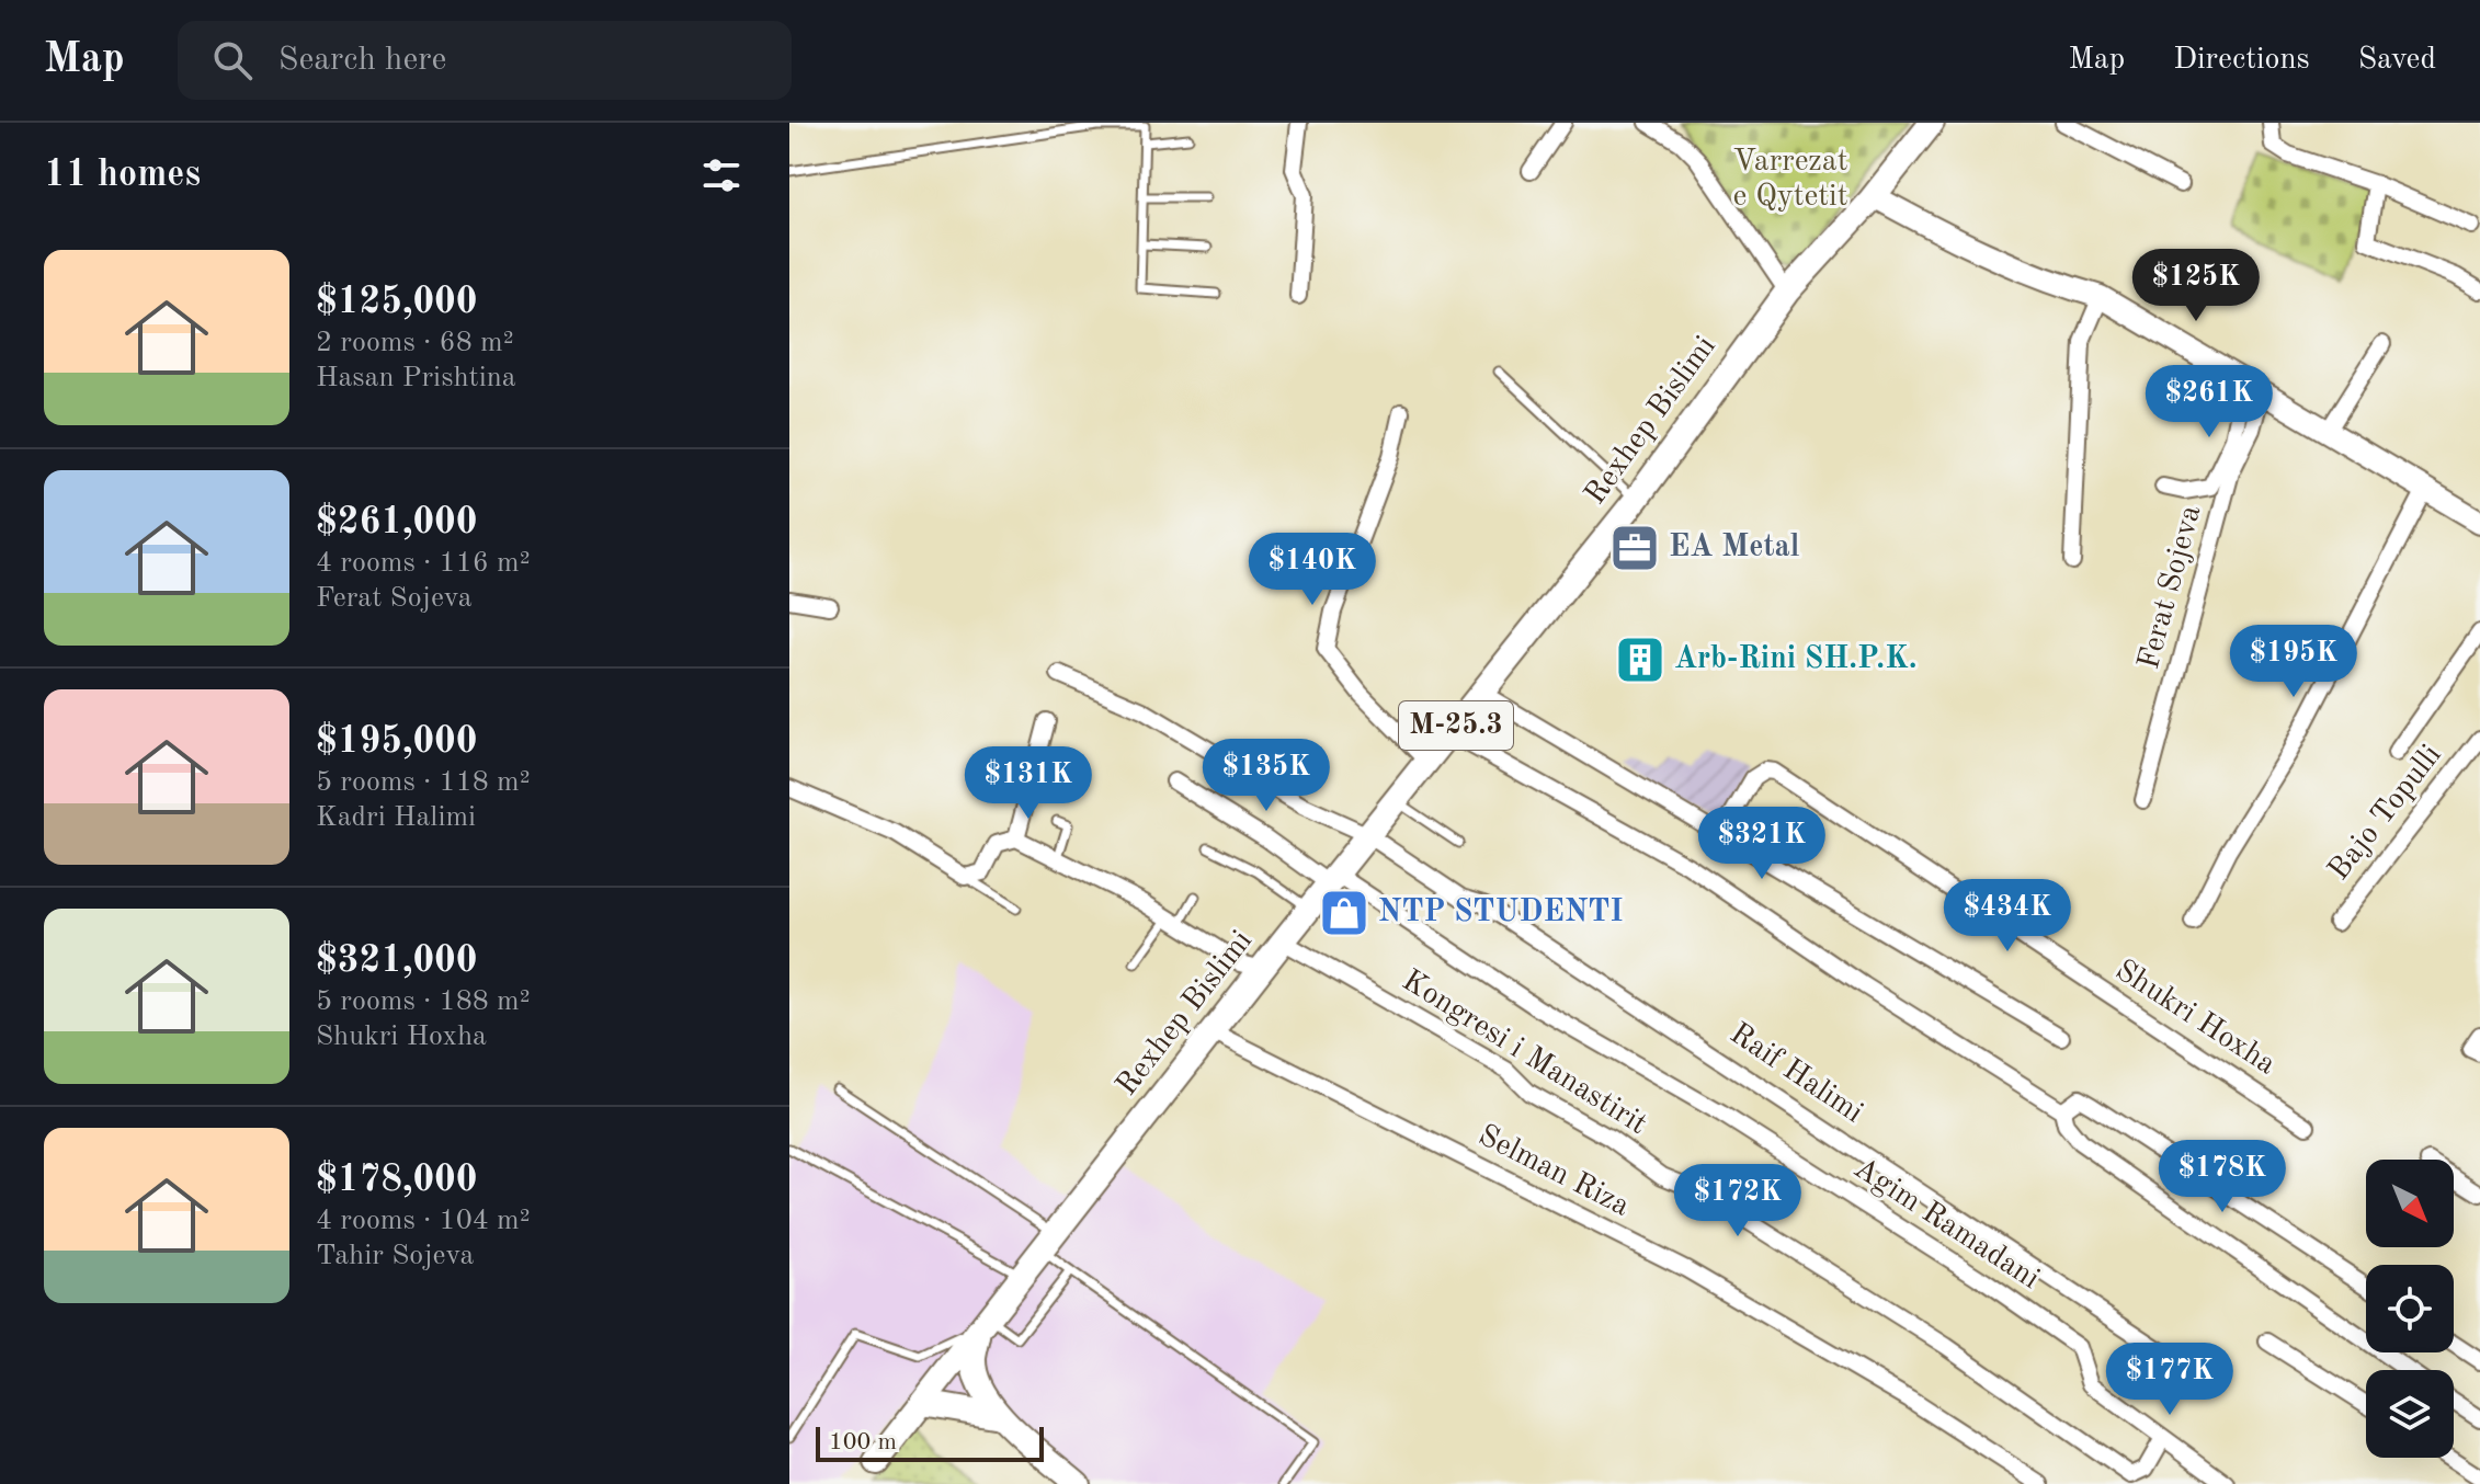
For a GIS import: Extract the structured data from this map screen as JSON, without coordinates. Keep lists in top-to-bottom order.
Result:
{
  "streets": {
    "main road": ["Rexhep Bislimi", "M-25.3"],
    "street": [
      "Ferat Sojeva",
      "Bajo Topulli",
      "Shukri Hoxha",
      "Kongresi i Manastirit",
      "Raif Halimi",
      "Selman Riza",
      "Agim Ramadani"
    ]
  },
  "crossings": [
    ["Rexhep Bislimi", "M-25.3"],
    ["Rexhep Bislimi", "Kongresi i Manastirit"],
    ["Rexhep Bislimi", "Raif Halimi"],
    ["Rexhep Bislimi", "Selman Riza"],
    ["Rexhep Bislimi", "Agim Ramadani"],
    ["Kongresi i Manastirit", "Agim Ramadani"]
  ],
  "parks": ["Varrezat e Qytetit"],
  "places": {
    "office": ["EA Metal"],
    "building": ["Arb-Rini SH.P.K."],
    "shop": ["NTP STUDENTI"]
  },
  "scale_bar": "100 m",
  "north": "bottom right",
  "page": {
    "header": "Map",
    "search": "Search here",
    "nav": ["Map", "Directions", "Saved"],
    "heading": "11 homes",
    "list": [
      {
        "name": "$125,000",
        "note": "2 rooms · 68 m² · Hasan Prishtina"
      },
      {
        "name": "$261,000",
        "note": "4 rooms · 116 m² · Ferat Sojeva"
      },
      {
        "name": "$195,000",
        "note": "5 rooms · 118 m² · Kadri Halimi"
      },
      {
        "name": "$321,000",
        "note": "5 rooms · 188 m² · Shukri Hoxha"
      },
      {
        "name": "$178,000",
        "note": "4 rooms · 104 m² · Tahir Sojeva"
      }
    ],
    "price": [
      "$125K",
      "$261K",
      "$140K",
      "$195K",
      "$135K",
      "$131K",
      "$321K",
      "$434K",
      "$178K",
      "$172K",
      "$177K"
    ],
    "scale": "100 m"
  }
}
